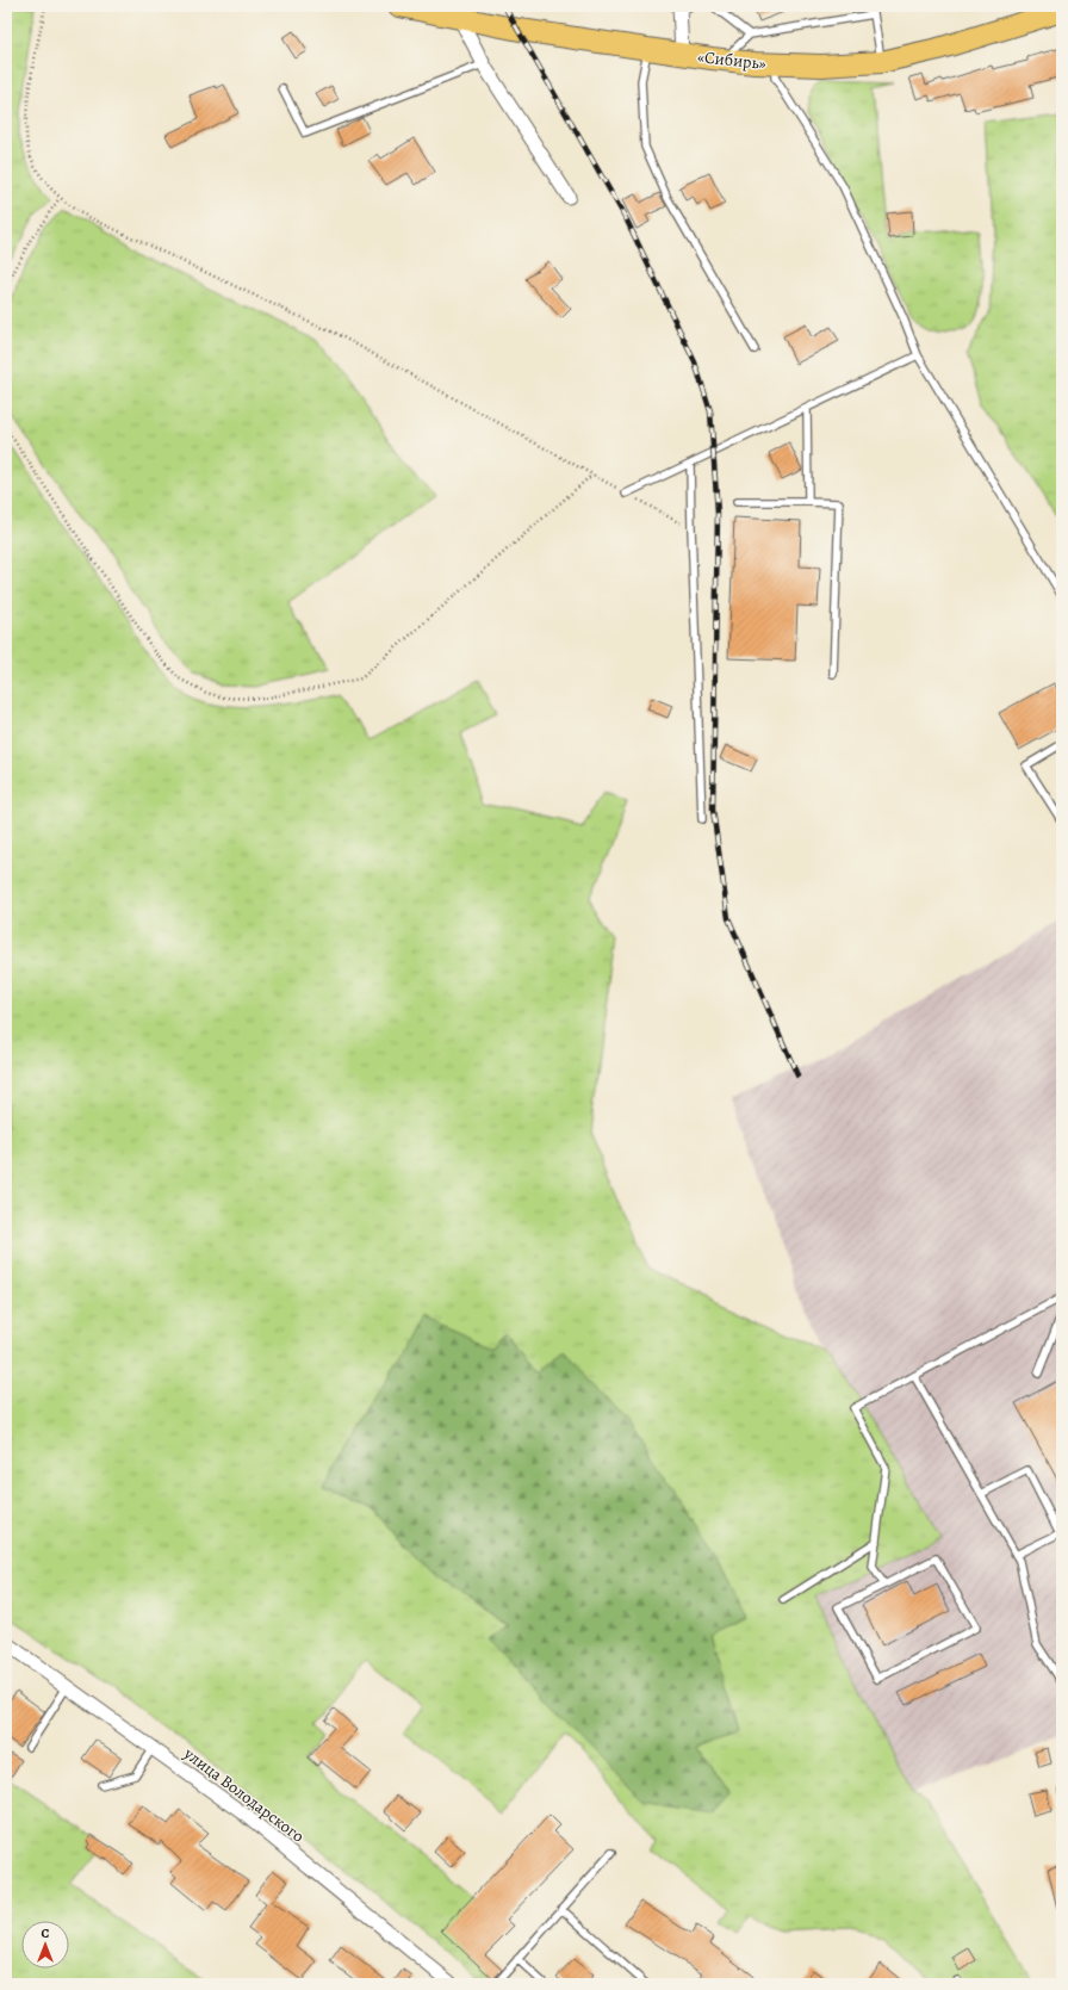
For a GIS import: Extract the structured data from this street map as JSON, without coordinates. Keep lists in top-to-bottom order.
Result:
{
  "streets": {
    "highway": ["«Сибирь»"],
    "street": ["улица Володарского"]
  },
  "north": "top"
}
